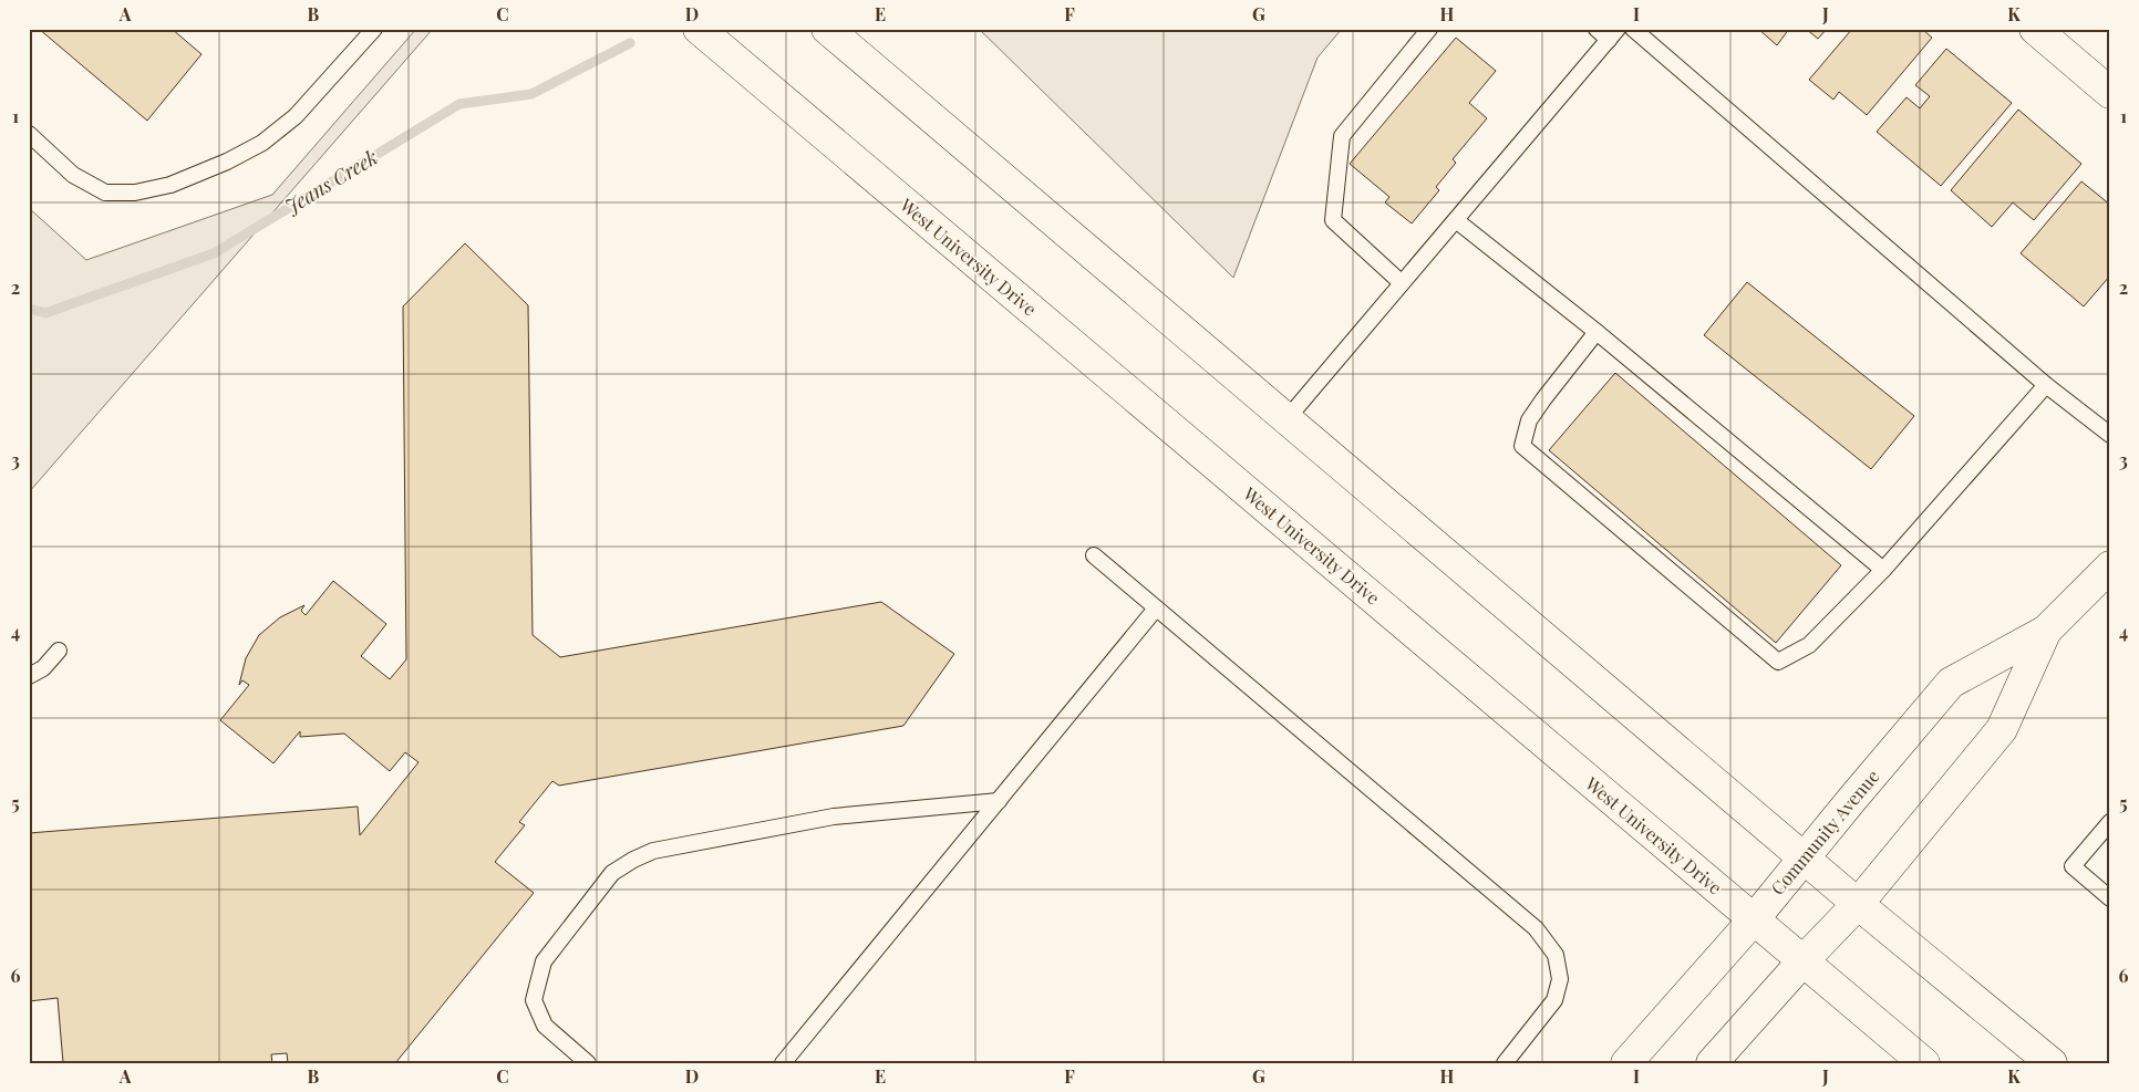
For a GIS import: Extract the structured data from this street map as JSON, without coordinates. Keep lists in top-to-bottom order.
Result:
{
  "streets": {
    "main road": ["West University Drive", "Community Avenue"]
  },
  "crossings": [
    ["West University Drive", "Community Avenue"]
  ],
  "water": ["Jeans Creek"],
  "grid": {
    "columns": [
      "A",
      "B",
      "C",
      "D",
      "E",
      "F",
      "G",
      "H",
      "I",
      "J",
      "K"
    ],
    "rows": [
      "1",
      "2",
      "3",
      "4",
      "5",
      "6"
    ]
  }
}
